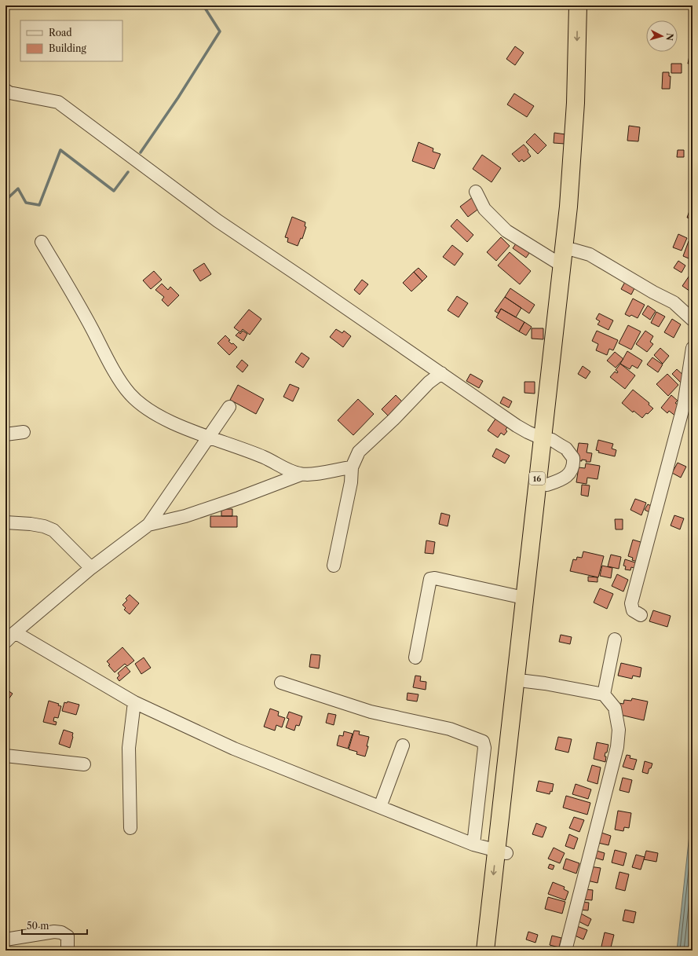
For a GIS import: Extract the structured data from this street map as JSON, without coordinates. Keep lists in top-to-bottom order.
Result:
{
  "streets": {
    "highway": ["16"]
  },
  "legend": ["Road", "Building"],
  "scale_bar": "50 m",
  "north": "right"
}
